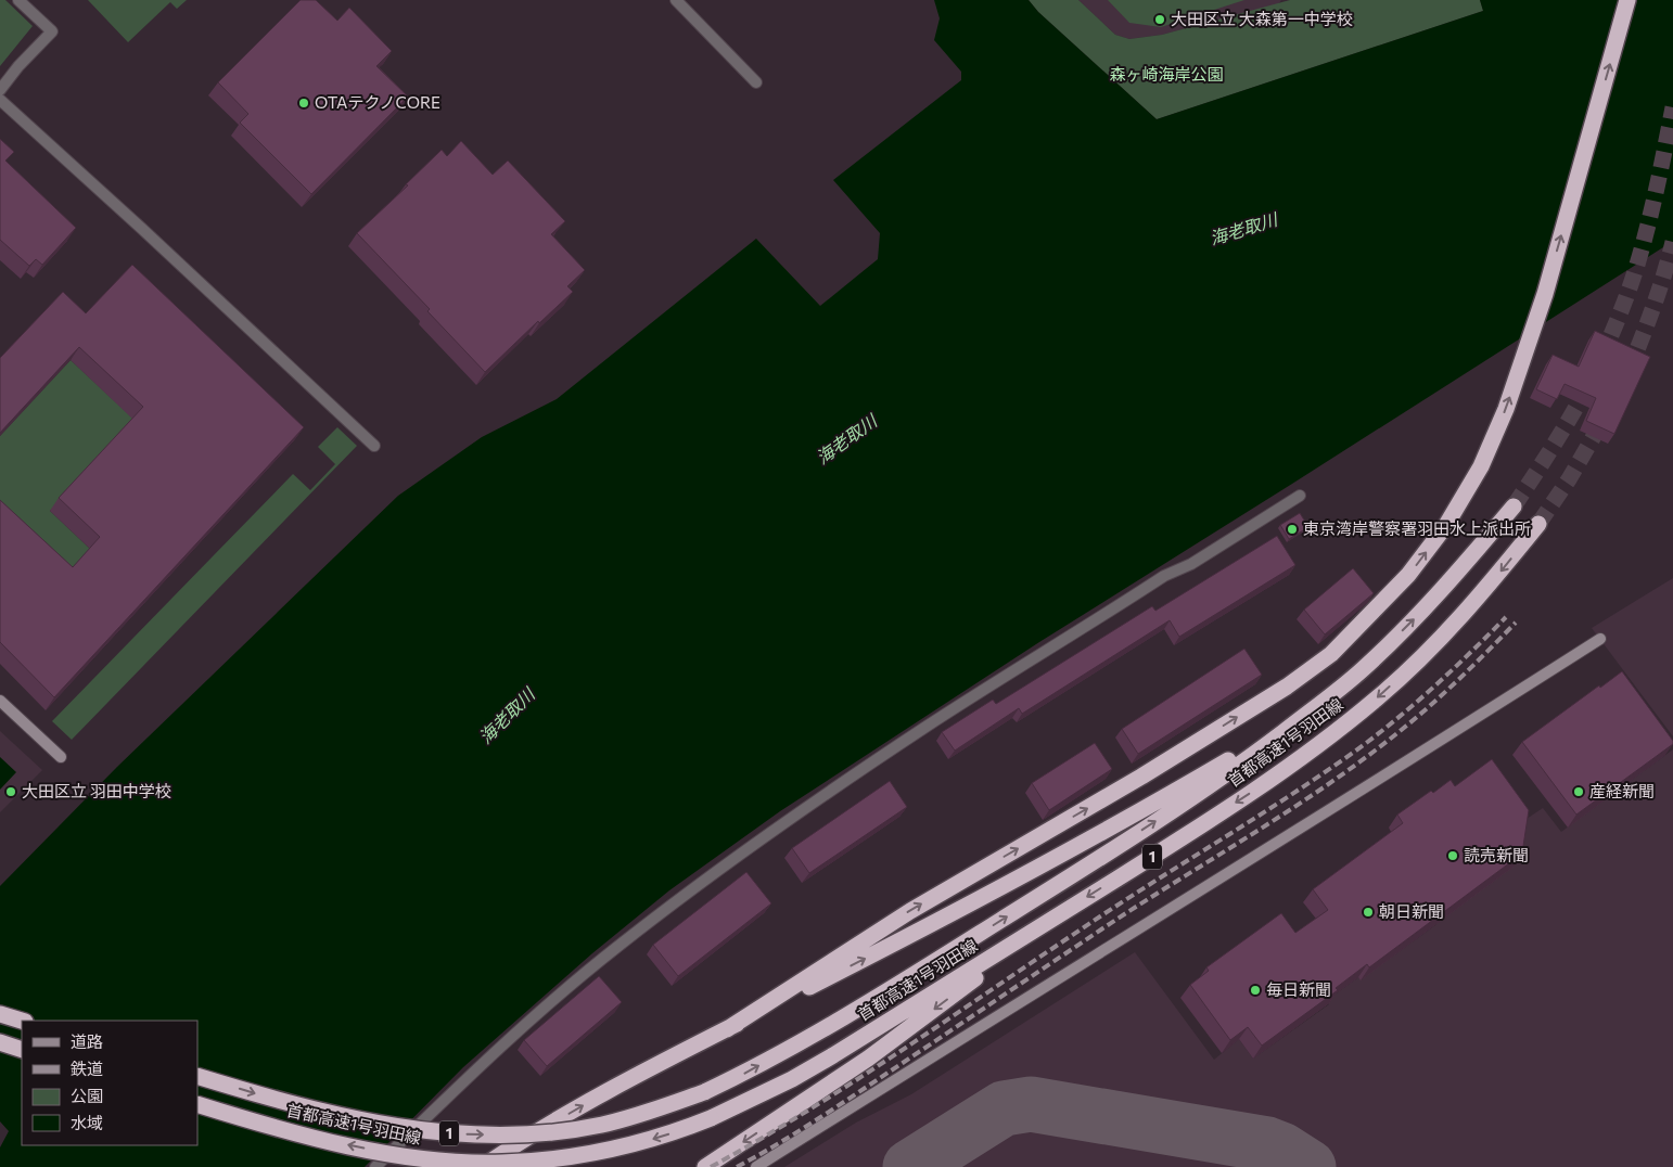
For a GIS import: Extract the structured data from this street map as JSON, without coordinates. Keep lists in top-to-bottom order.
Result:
{
  "streets": {
    "highway": ["首都高速1号羽田線", "1"]
  },
  "water": ["海老取川"],
  "parks": ["森ヶ崎海岸公園"],
  "places": [
    "大田区立 大森第一中学校",
    "OTAテクノCORE",
    "東京湾岸警察署羽田水上派出所",
    "大田区立 羽田中学校",
    "産経新聞",
    "読売新聞",
    "朝日新聞",
    "毎日新聞"
  ],
  "legend": [
    "道路",
    "鉄道",
    "公園",
    "水域"
  ]
}
